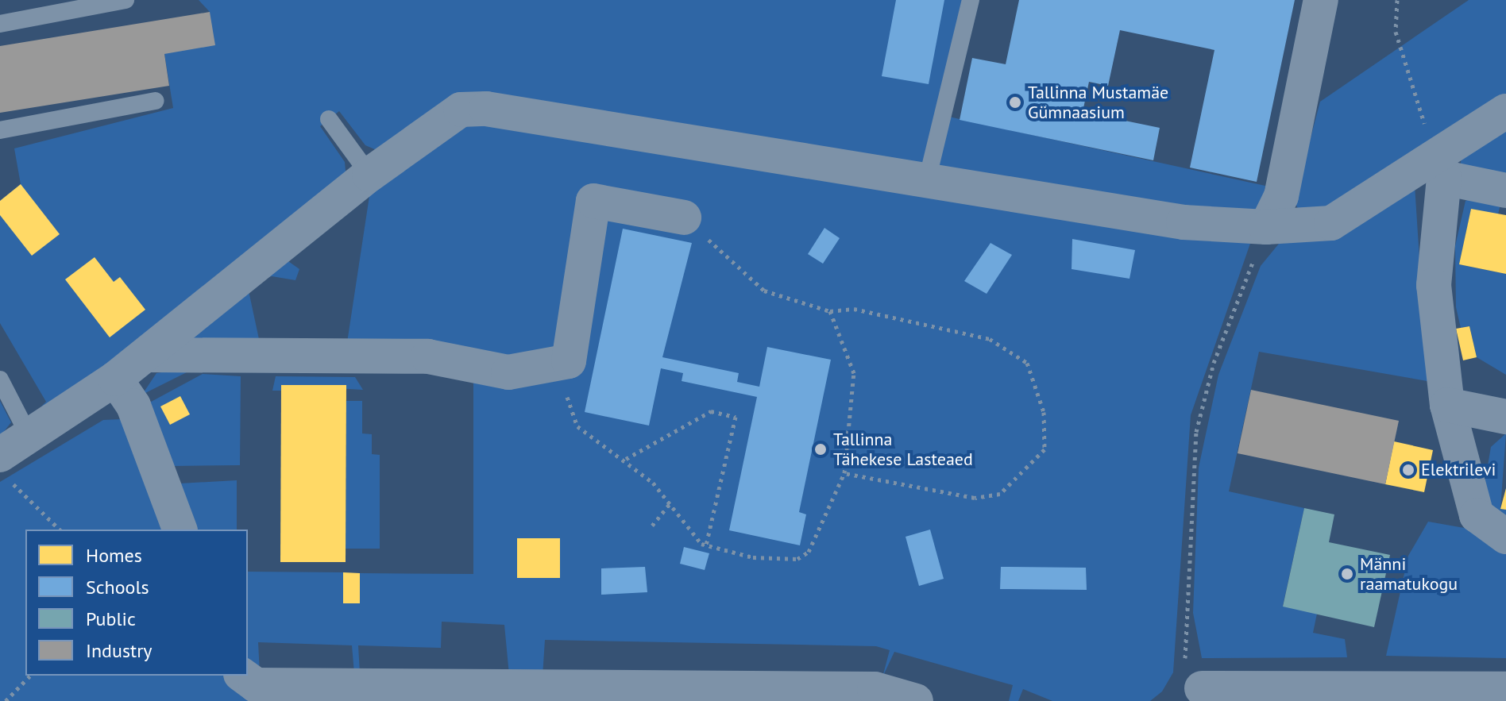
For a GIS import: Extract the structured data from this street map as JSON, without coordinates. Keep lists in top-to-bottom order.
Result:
{
  "places": [
    "Tallinna Mustamäe Gümnaasium",
    "Tallinna Tähekese Lasteaed",
    "Elektrilevi",
    "Männi raamatukogu"
  ],
  "legend": [
    "Homes",
    "Schools",
    "Public",
    "Industry"
  ]
}
